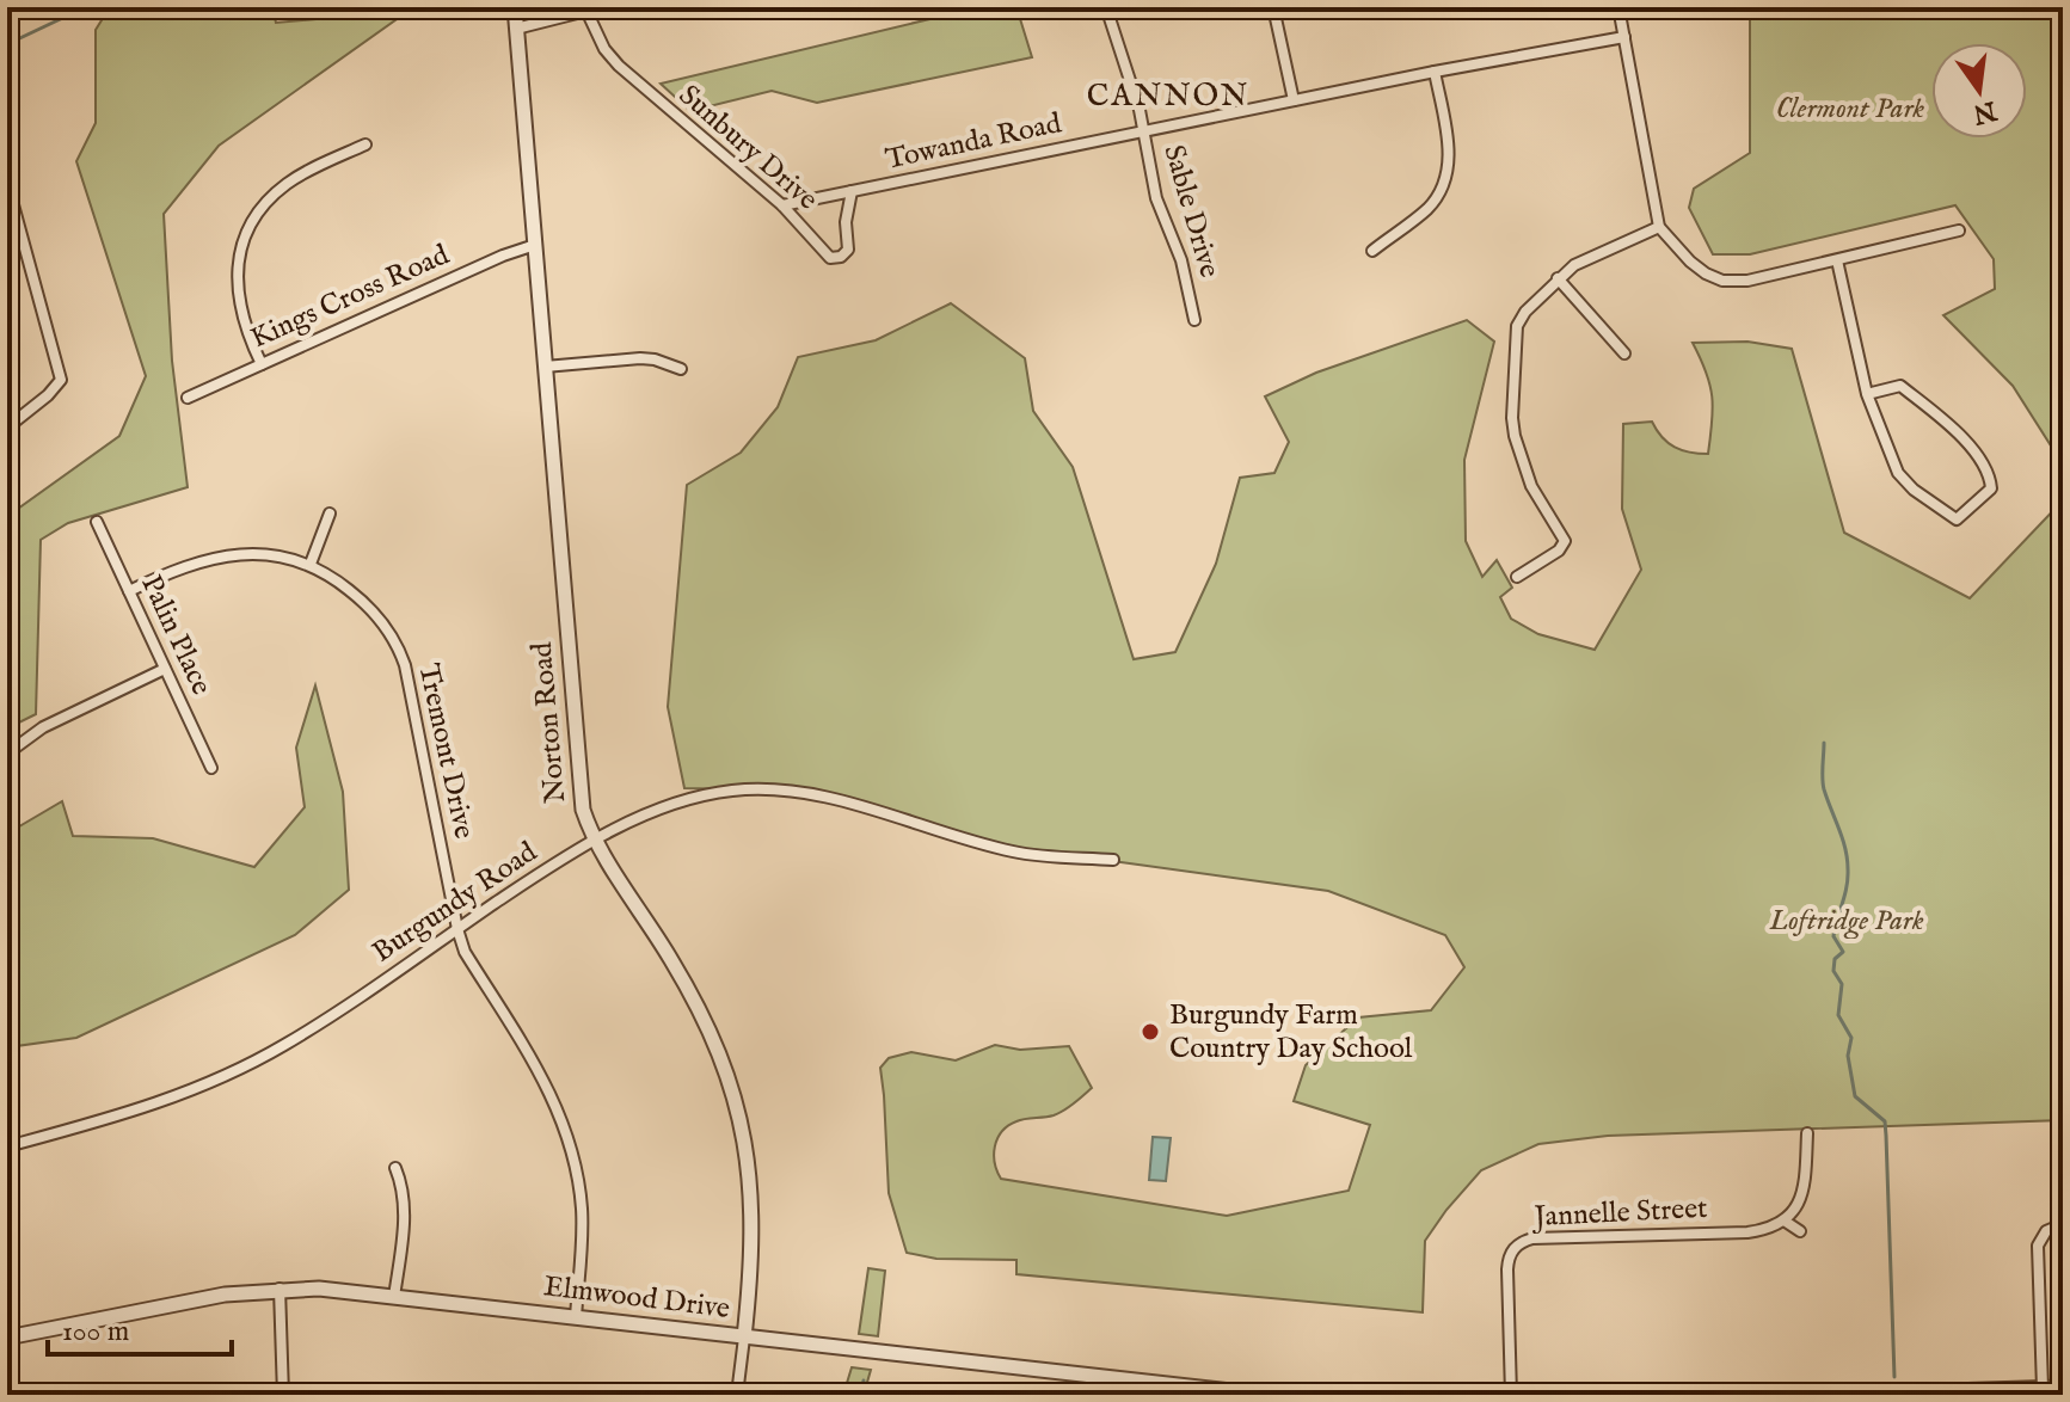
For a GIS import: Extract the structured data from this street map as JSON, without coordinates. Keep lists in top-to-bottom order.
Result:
{
  "streets": {
    "street": [
      "Towanda Road",
      "Sunbury Drive",
      "Sable Drive",
      "Kings Cross Road",
      "Palin Place",
      "Norton Road",
      "Tremont Drive",
      "Burgundy Road",
      "Jannelle Street",
      "Elmwood Drive"
    ]
  },
  "crossings": [
    ["Towanda Road", "Sunbury Drive"],
    ["Towanda Road", "Sable Drive"],
    ["Kings Cross Road", "Norton Road"],
    ["Palin Place", "Tremont Drive"],
    ["Norton Road", "Burgundy Road"],
    ["Norton Road", "Elmwood Drive"],
    ["Tremont Drive", "Burgundy Road"],
    ["Tremont Drive", "Elmwood Drive"]
  ],
  "districts": ["CANNON"],
  "parks": ["Clermont Park", "Loftridge Park"],
  "places": ["Burgundy Farm Country Day School"],
  "scale_bar": "100 m",
  "north": "bottom"
}
